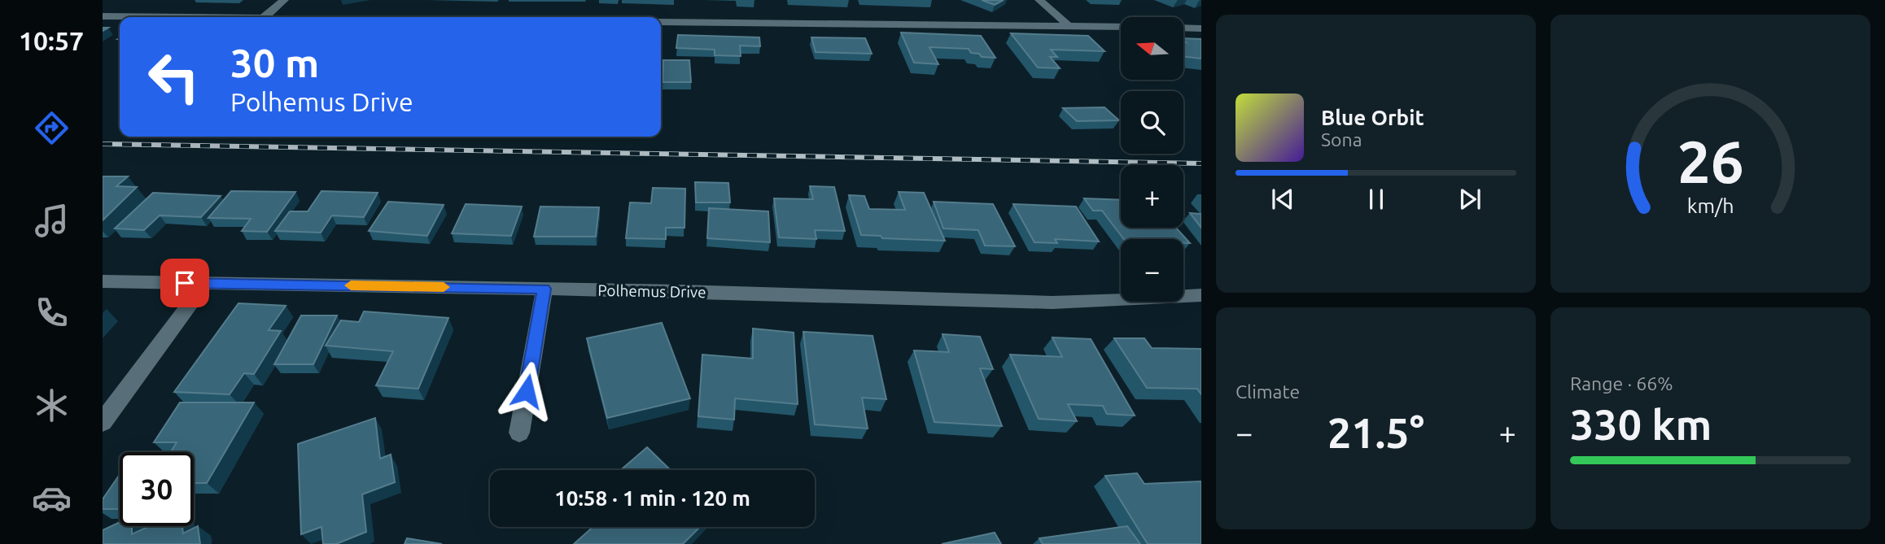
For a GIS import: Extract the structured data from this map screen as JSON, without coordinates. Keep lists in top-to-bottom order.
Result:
{
  "streets": {
    "street": ["Polhemus Drive"]
  },
  "north": "left",
  "page": {
    "tabs": "10:57",
    "map_buttons": ["+", "−"],
    "turn": ["30 m", "Polhemus Drive"],
    "song": ["Blue Orbit", "Sona"],
    "tile": [
      "Climate",
      ["Range · 66%", "330 km"]
    ],
    "heat": ["−", "21.5°", "+"],
    "limit": "30",
    "trip": "10:58 · 1 min · 120 m",
    "gauge": ["26", "km/h"]
  }
}
